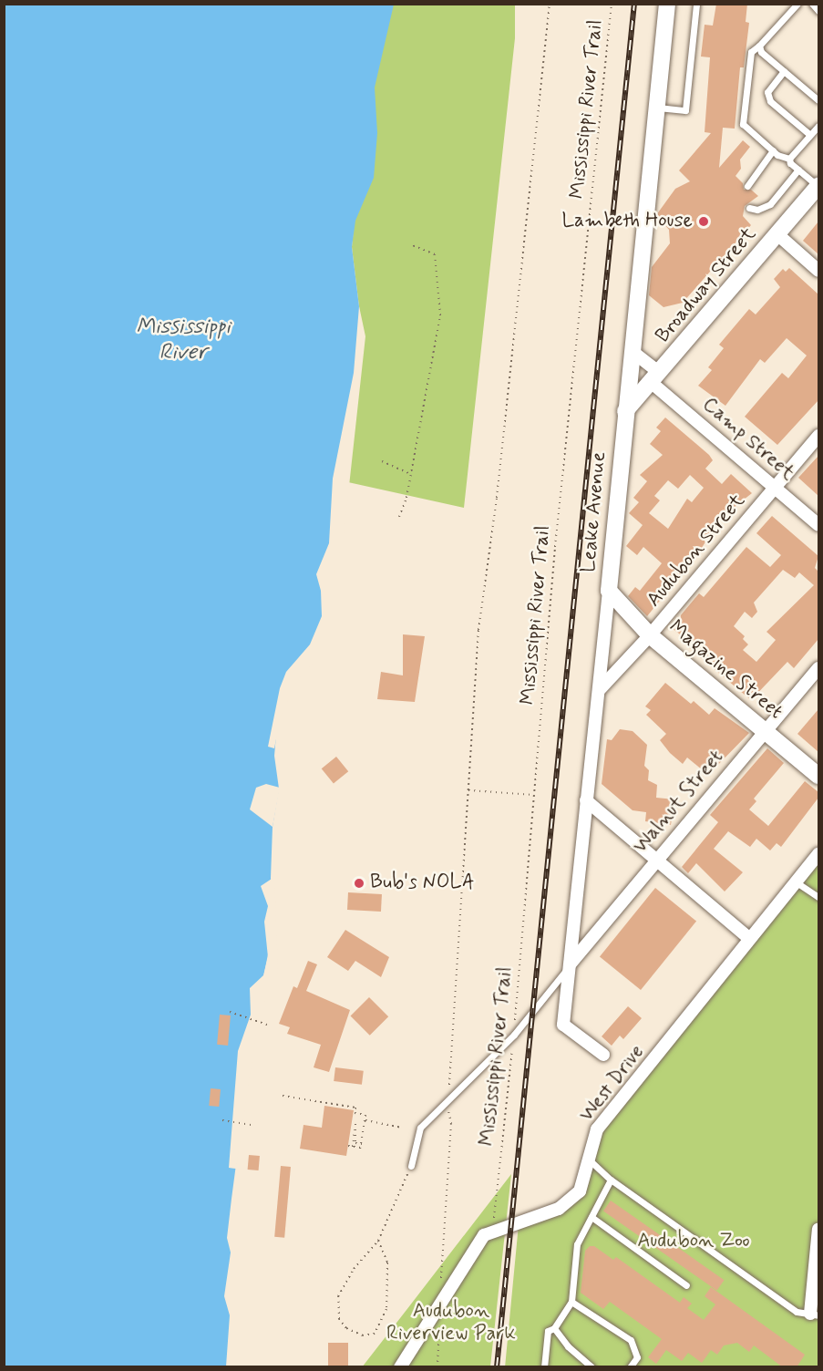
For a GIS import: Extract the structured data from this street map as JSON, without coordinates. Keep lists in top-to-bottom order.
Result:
{
  "streets": {
    "street": [
      "Broadway Street",
      "Camp Street",
      "Leake Avenue",
      "Audubon Street",
      "Magazine Street",
      "Walnut Street",
      "West Drive"
    ],
    "path": ["Mississippi River Trail"]
  },
  "crossings": [
    ["Mississippi River Trail", "West Drive"],
    ["Broadway Street", "Camp Street"],
    ["Broadway Street", "Leake Avenue"],
    ["Camp Street", "Leake Avenue"],
    ["Camp Street", "Audubon Street"],
    ["Leake Avenue", "Audubon Street"],
    ["Leake Avenue", "Magazine Street"],
    ["Leake Avenue", "Walnut Street"],
    ["Audubon Street", "Magazine Street"],
    ["Magazine Street", "Walnut Street"]
  ],
  "water": ["Mississippi River"],
  "parks": ["Audubon Zoo", "Audubon Riverview Park"],
  "places": ["Lambeth House", "Bub's NOLA"]
}
